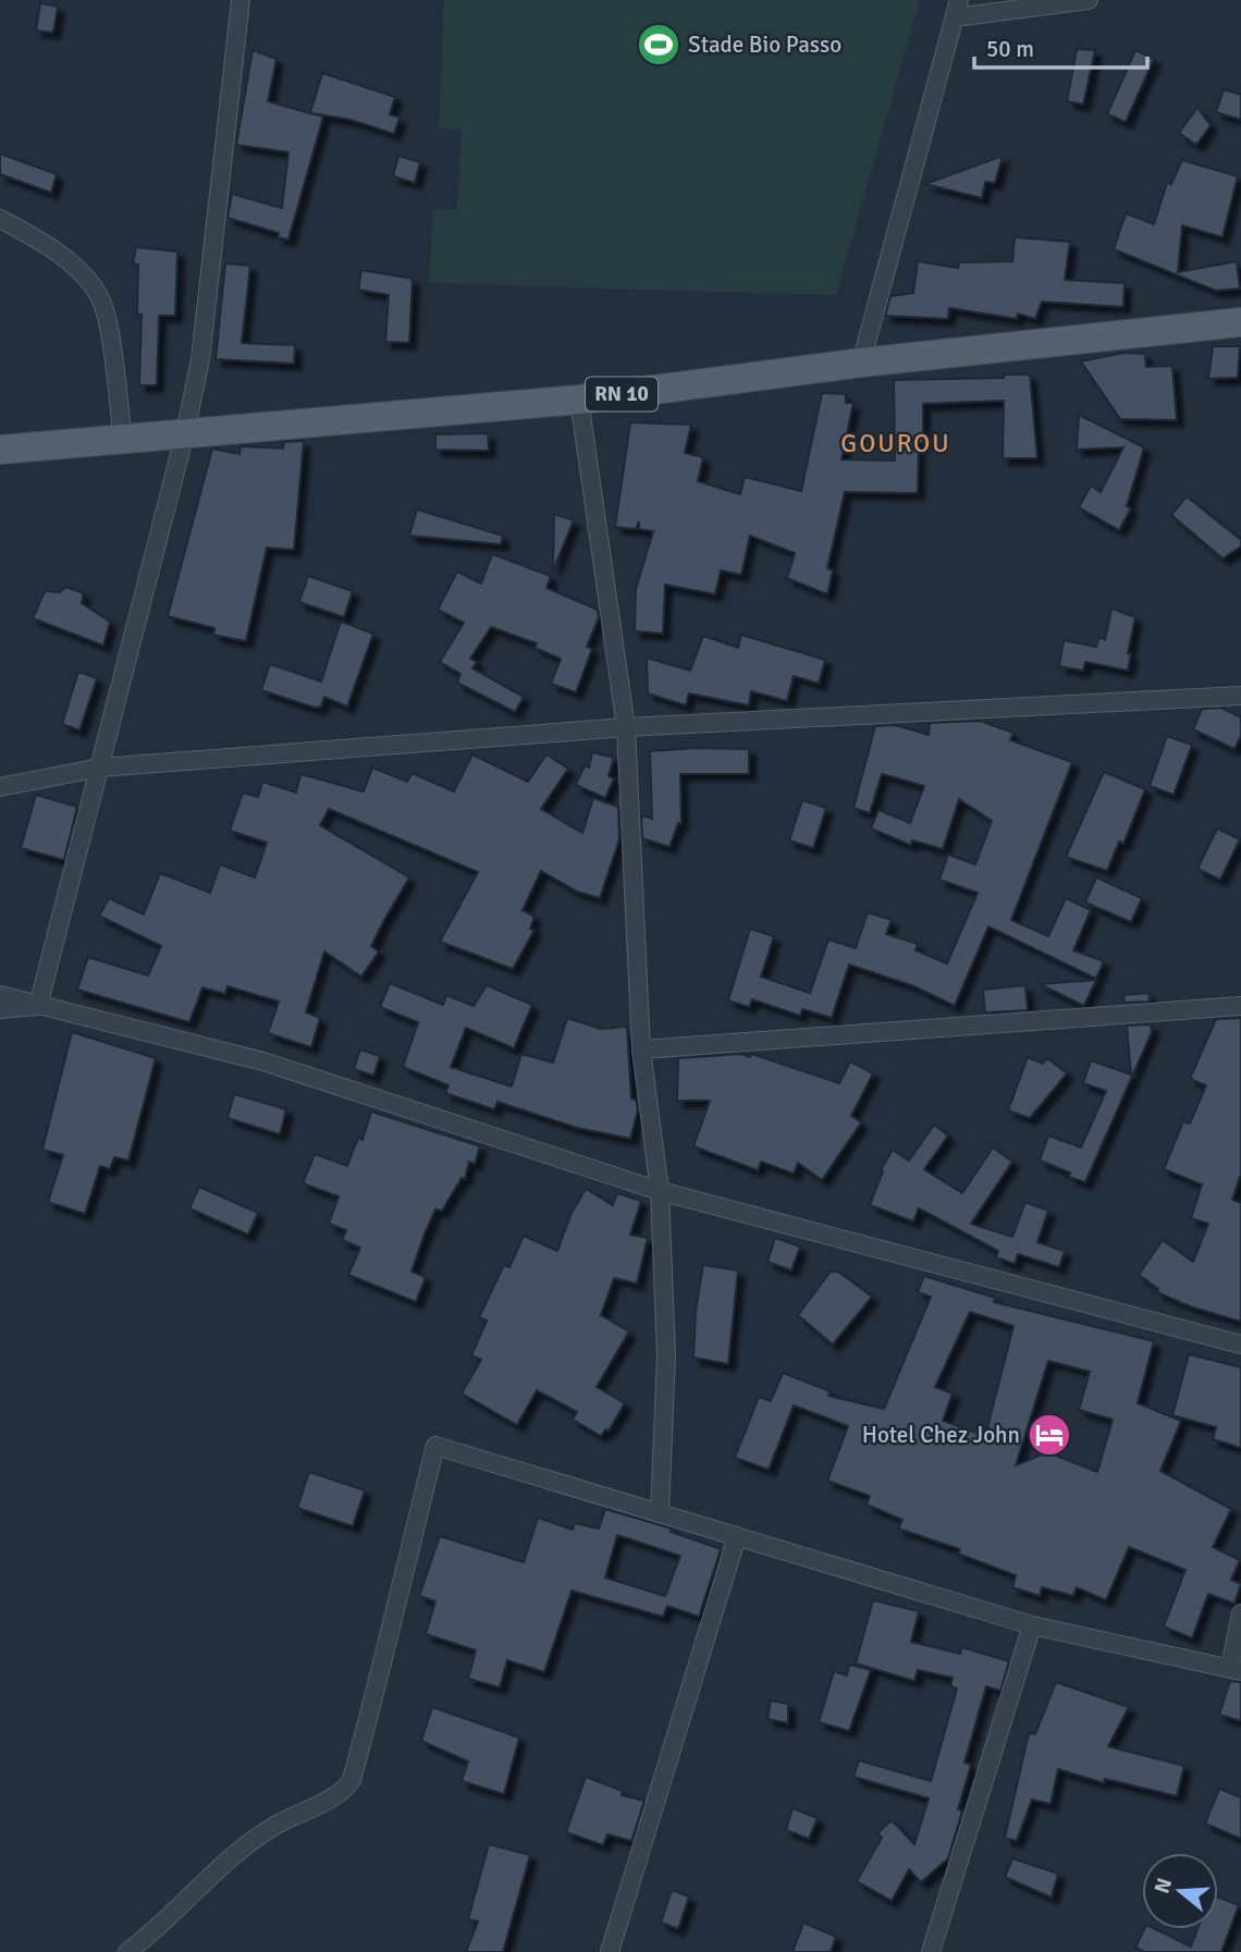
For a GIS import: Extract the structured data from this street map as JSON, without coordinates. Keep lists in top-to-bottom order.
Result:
{
  "streets": {
    "main road": ["RN 10"]
  },
  "districts": ["GOUROU"],
  "places": {
    "sports": ["Stade Bio Passo"],
    "hotel": ["Hotel Chez John"]
  },
  "scale_bar": "50 m",
  "north": "left"
}
